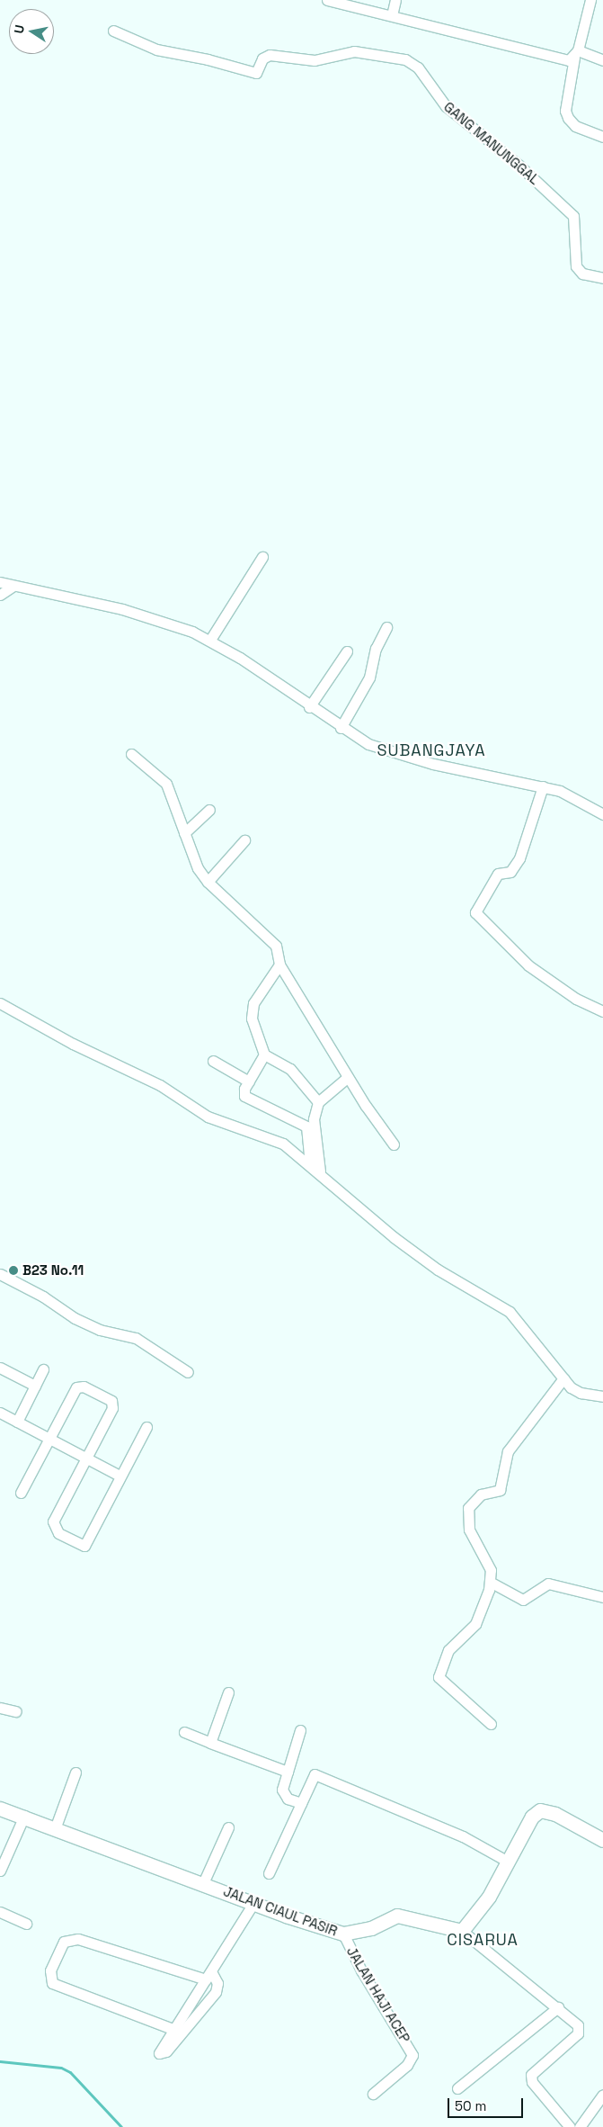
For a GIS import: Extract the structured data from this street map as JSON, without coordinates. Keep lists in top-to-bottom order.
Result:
{
  "streets": {
    "street": ["GANG MANUNGGAL", "JALAN CIAUL PASIR", "JALAN HAJI ACEP"]
  },
  "crossings": [
    ["JALAN CIAUL PASIR", "JALAN HAJI ACEP"]
  ],
  "districts": ["SUBANGJAYA", "CISARUA"],
  "places": ["B23 No.11"],
  "scale_bar": "50 m",
  "north": "left"
}
